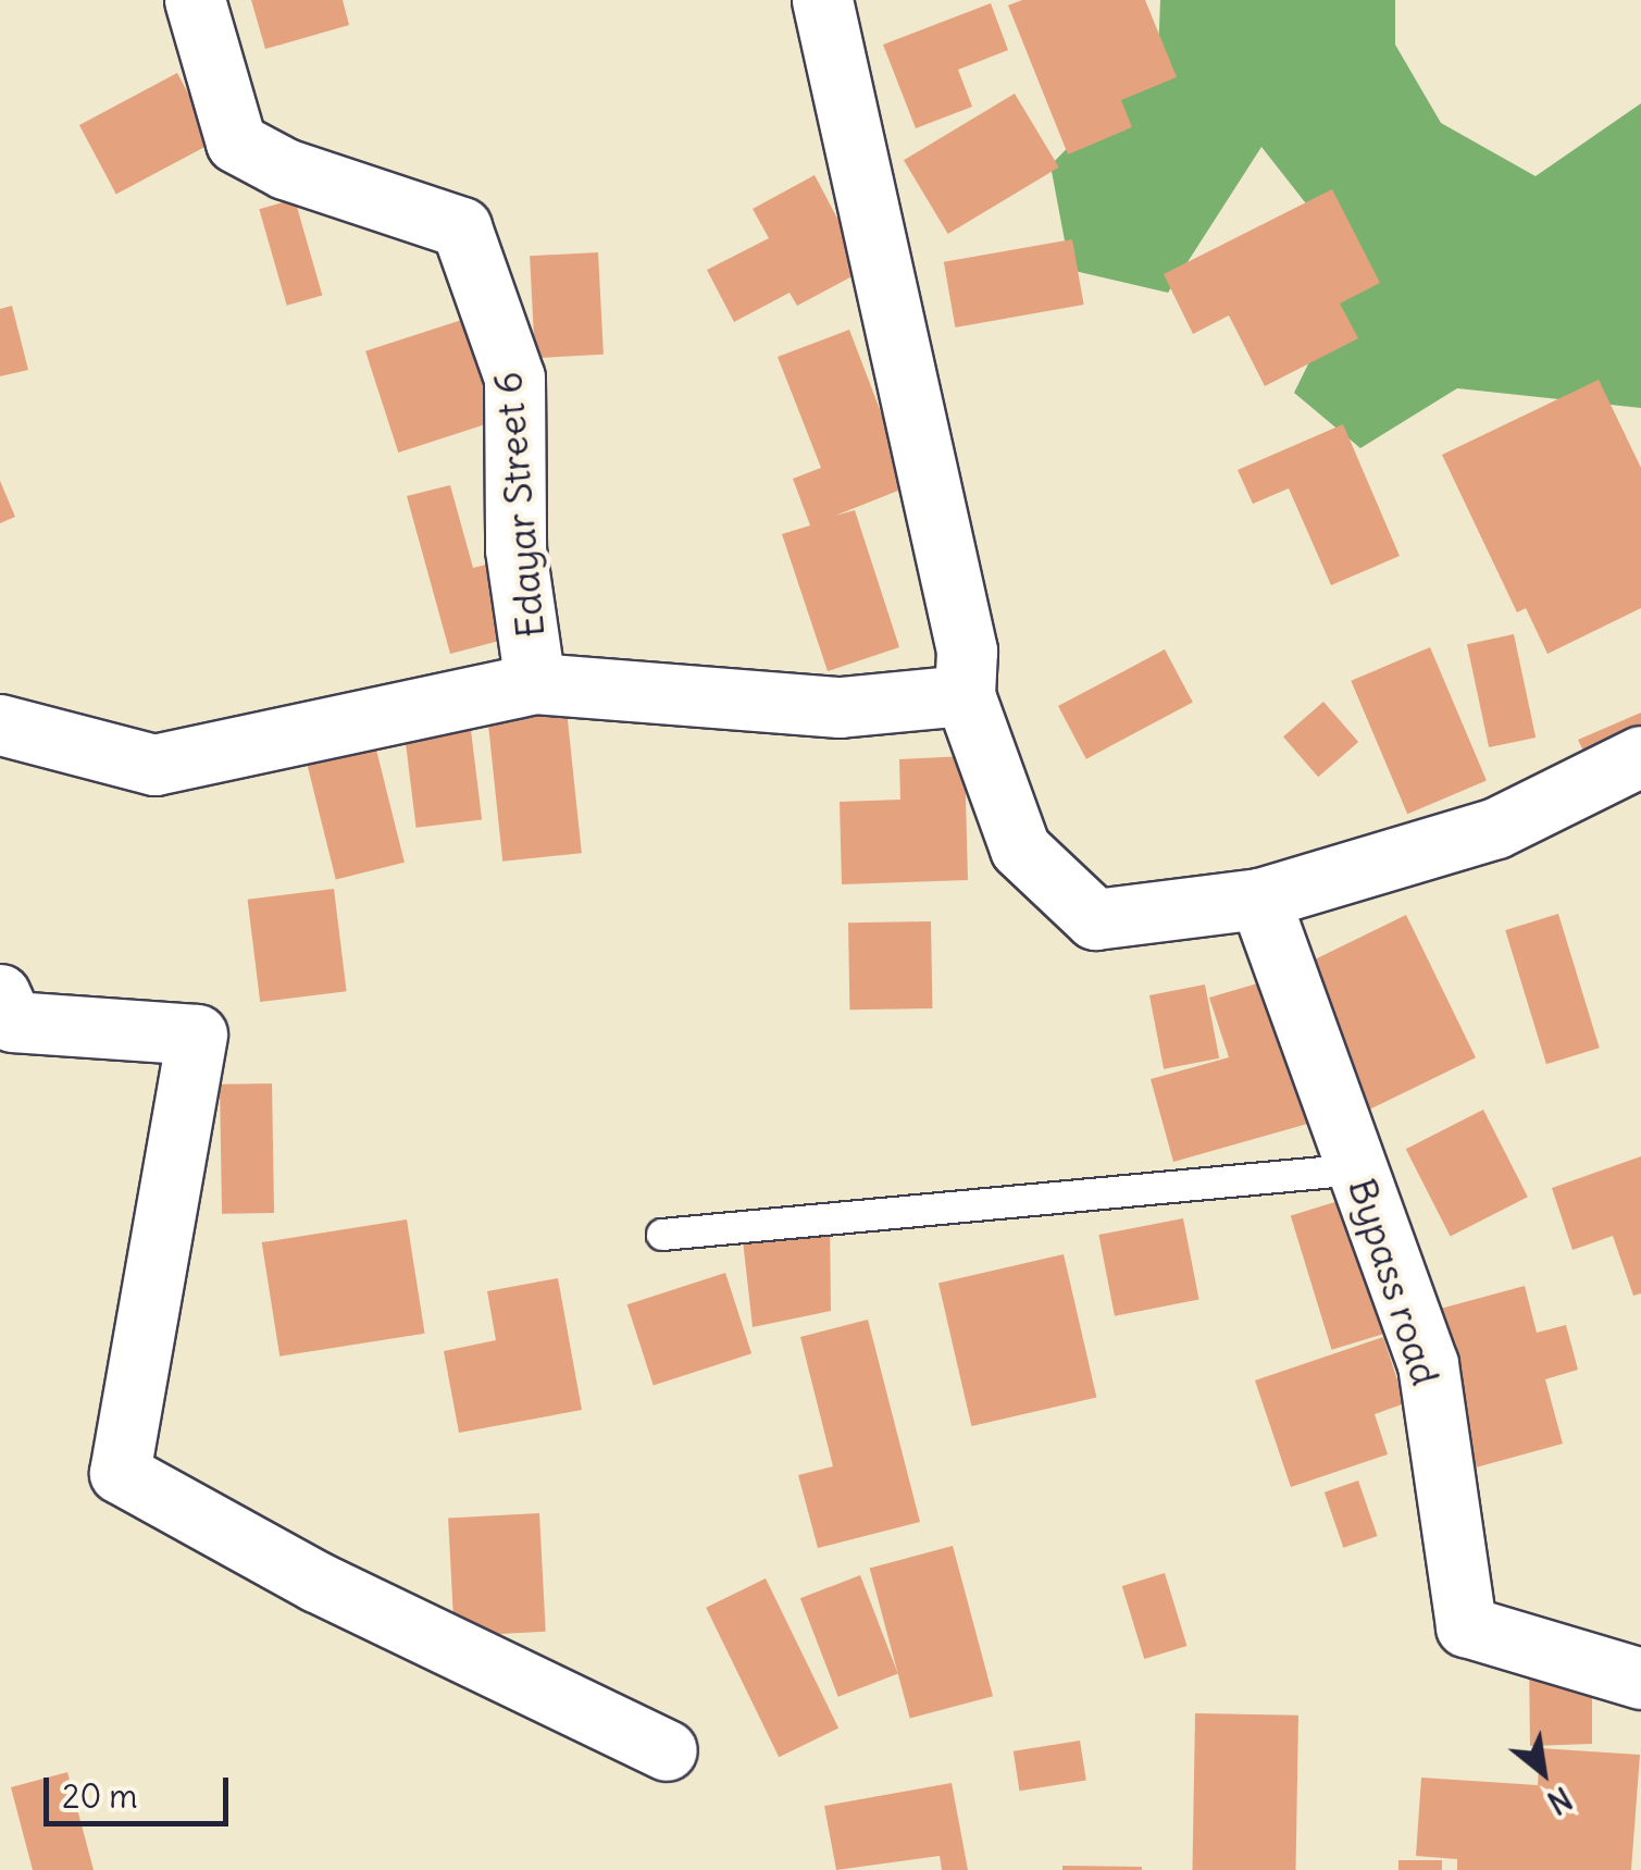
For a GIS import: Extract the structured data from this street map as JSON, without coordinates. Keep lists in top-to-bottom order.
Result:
{
  "streets": {
    "street": ["Edayar Street 6", "Bypass road"]
  },
  "scale_bar": "20 m",
  "north": "bottom right"
}
